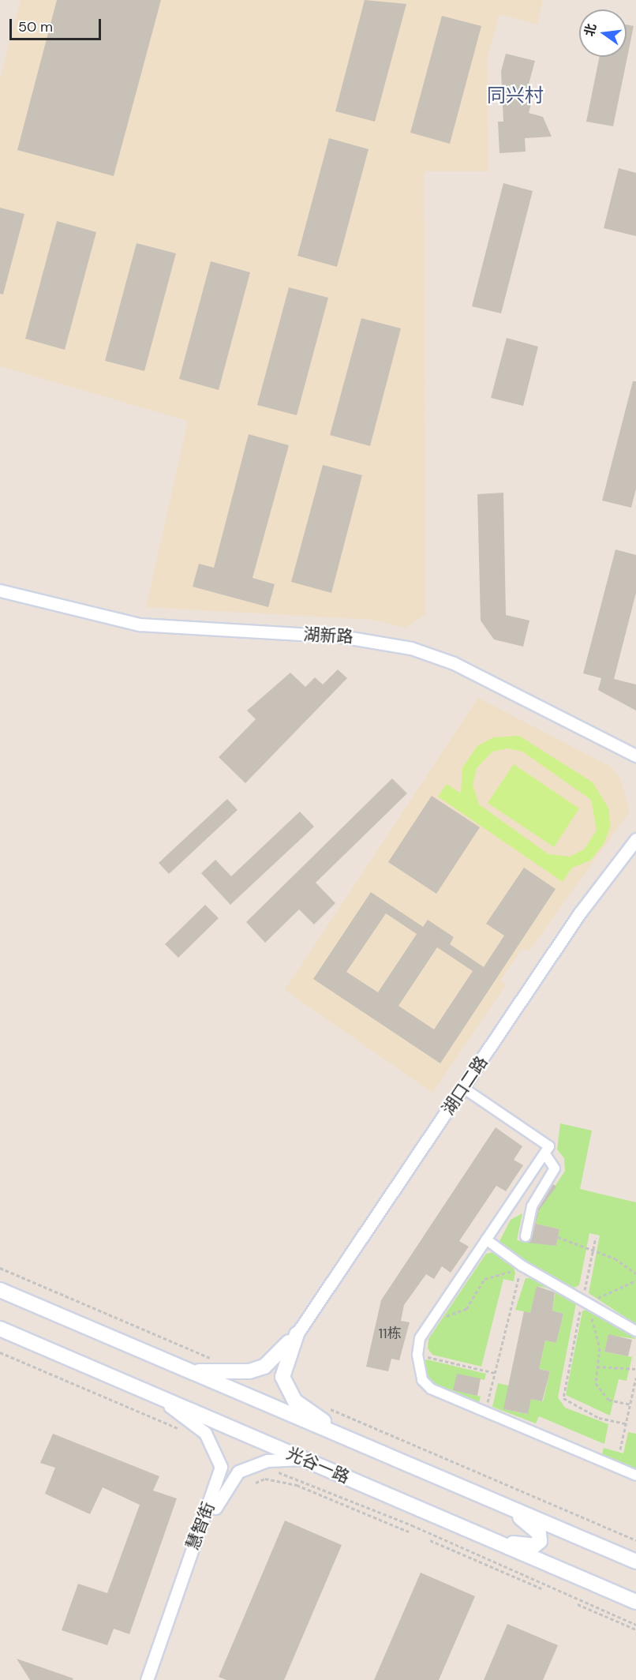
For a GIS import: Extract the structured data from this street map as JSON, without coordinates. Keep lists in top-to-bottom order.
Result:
{
  "streets": {
    "main road": ["光谷一路"],
    "street": ["湖新路", "湖口二路", "慧智街"]
  },
  "crossings": [
    ["光谷一路", "慧智街"]
  ],
  "districts": ["同兴村"],
  "house_numbers": ["11栋"],
  "scale_bar": "50 m",
  "north": "left"
}
